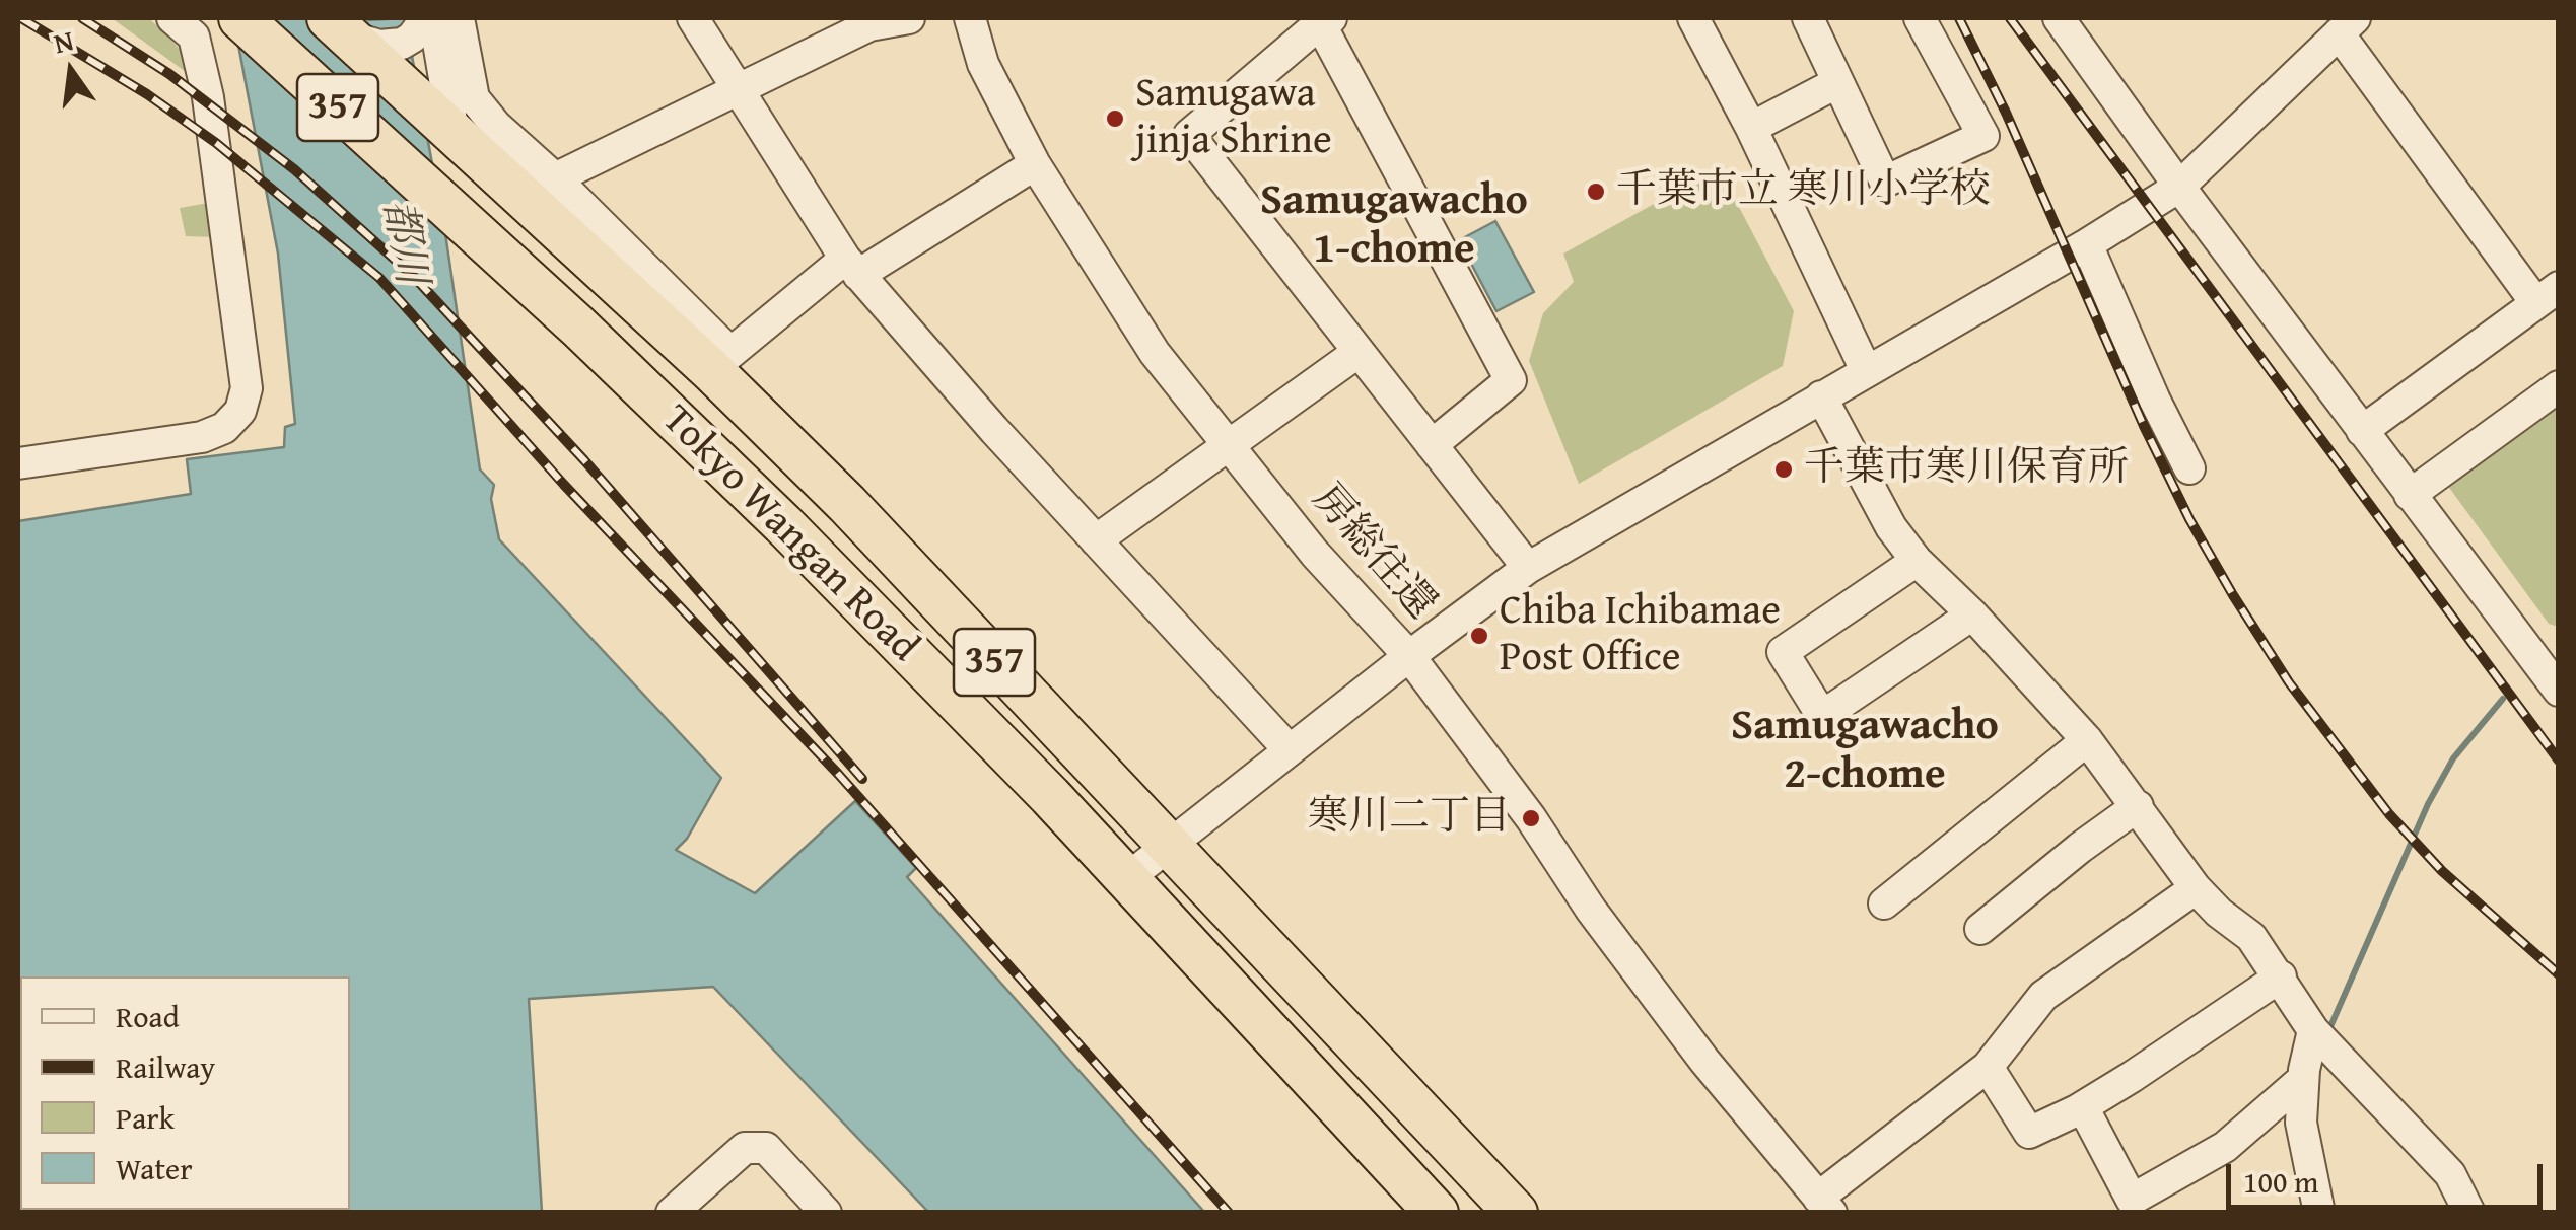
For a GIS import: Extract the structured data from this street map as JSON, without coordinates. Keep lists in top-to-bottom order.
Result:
{
  "streets": {
    "highway": ["357", "Tokyo Wangan Road"],
    "street": ["房総往還"]
  },
  "districts": ["Samugawacho 1-chome", "Samugawacho 2-chome"],
  "water": ["都川"],
  "places": [
    "Samugawa jinja Shrine",
    "千葉市立 寒川小学校",
    "千葉市寒川保育所",
    "Chiba Ichibamae Post Office",
    "寒川二丁目"
  ],
  "legend": [
    "Road",
    "Railway",
    "Park",
    "Water"
  ],
  "scale_bar": "100 m",
  "north": "top"
}
